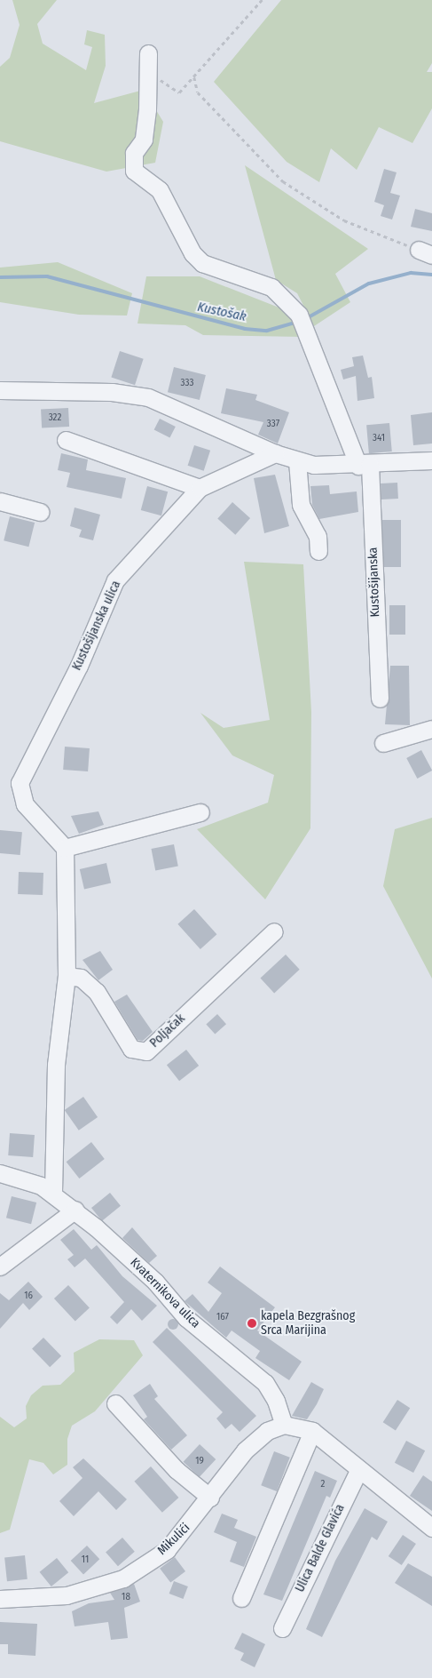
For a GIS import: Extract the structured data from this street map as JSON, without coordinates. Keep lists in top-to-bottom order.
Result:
{
  "streets": {
    "street": [
      "Kustošijanska",
      "Kustošijanska ulica",
      "Poljačak",
      "Kvaternikova ulica",
      "Mikulići",
      "Ulica Balde Glavića"
    ]
  },
  "crossings": [
    ["Kvaternikova ulica", "Mikulići"]
  ],
  "water": ["Kustošak"],
  "places": ["kapela Bezgrašnog Srca Marijina"],
  "house_numbers": [
    "333",
    "322",
    "337",
    "341",
    "16",
    "167",
    "19",
    "2",
    "11",
    "18"
  ]
}
